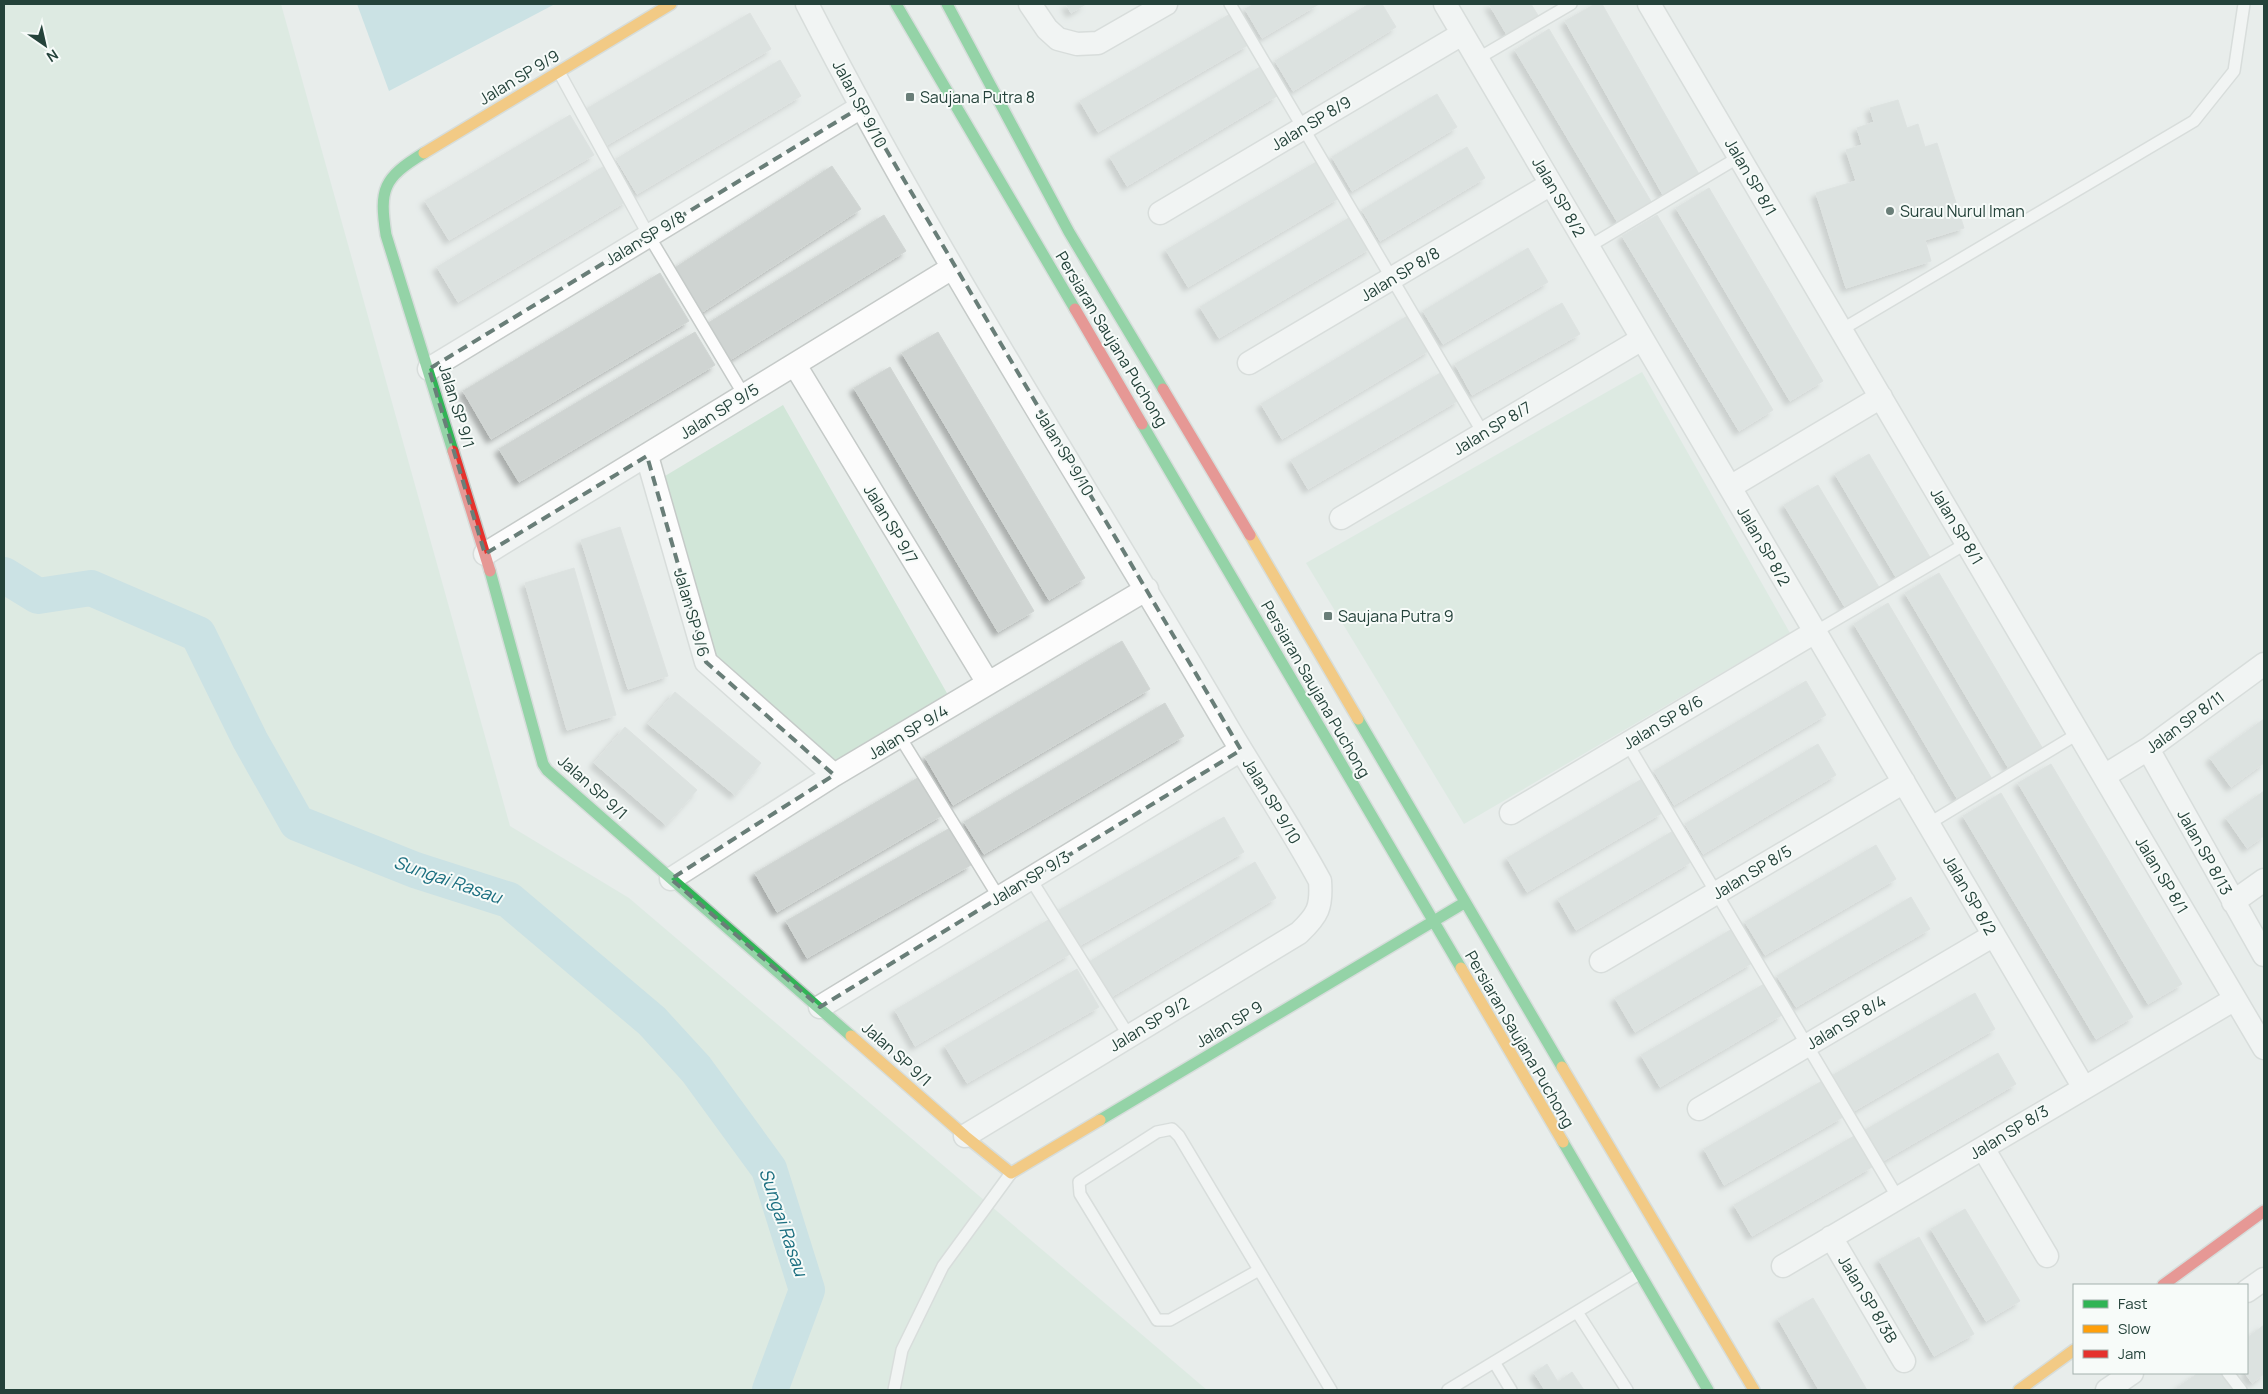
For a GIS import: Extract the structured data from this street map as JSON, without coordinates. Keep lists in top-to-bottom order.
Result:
{
  "streets": {
    "street": [
      "Jalan SP 9/9",
      "Jalan SP 9/10",
      "Jalan SP 8/9",
      "Jalan SP 8/1",
      "Jalan SP 8/2",
      "Jalan SP 9/8",
      "Jalan SP 8/8",
      "Persiaran Saujana Puchong",
      "Jalan SP 9/1",
      "Jalan SP 9/5",
      "Jalan SP 8/7",
      "Jalan SP 9/7",
      "Jalan SP 9/6",
      "Jalan SP 8/6",
      "Jalan SP 8/11",
      "Jalan SP 9/4",
      "Jalan SP 8/13",
      "Jalan SP 8/5",
      "Jalan SP 9/3",
      "Jalan SP 8/4",
      "Jalan SP 9/2",
      "Jalan SP 9",
      "Jalan SP 8/3",
      "Jalan SP 8/3B"
    ]
  },
  "crossings": [
    ["Jalan SP 9/9", "Jalan SP 9/1"],
    ["Jalan SP 9/10", "Jalan SP 9/8"],
    ["Jalan SP 9/10", "Jalan SP 9/5"],
    ["Jalan SP 9/10", "Jalan SP 9/4"],
    ["Jalan SP 9/10", "Jalan SP 9/3"],
    ["Jalan SP 9/10", "Jalan SP 9/2"],
    ["Jalan SP 8/9", "Jalan SP 8/2"],
    ["Jalan SP 8/1", "Jalan SP 8/11"],
    ["Jalan SP 8/1", "Jalan SP 8/3"],
    ["Jalan SP 8/2", "Jalan SP 8/8"],
    ["Jalan SP 8/2", "Jalan SP 8/7"],
    ["Jalan SP 8/2", "Jalan SP 8/6"],
    ["Jalan SP 8/2", "Jalan SP 8/5"],
    ["Jalan SP 8/2", "Jalan SP 8/4"],
    ["Jalan SP 8/2", "Jalan SP 8/3"],
    ["Jalan SP 9/8", "Jalan SP 9/1"],
    ["Persiaran Saujana Puchong", "Jalan SP 9"],
    ["Jalan SP 9/1", "Jalan SP 9/5"],
    ["Jalan SP 9/1", "Jalan SP 9/4"],
    ["Jalan SP 9/1", "Jalan SP 9/3"],
    ["Jalan SP 9/1", "Jalan SP 9/2"],
    ["Jalan SP 9/1", "Jalan SP 9"],
    ["Jalan SP 9/5", "Jalan SP 9/7"],
    ["Jalan SP 9/5", "Jalan SP 9/6"],
    ["Jalan SP 9/7", "Jalan SP 9/4"],
    ["Jalan SP 9/6", "Jalan SP 9/4"],
    ["Jalan SP 8/11", "Jalan SP 8/13"],
    ["Jalan SP 8/3", "Jalan SP 8/3B"]
  ],
  "water": ["Sungai Rasau"],
  "places": {
    "transit": ["Saujana Putra 8", "Saujana Putra 9"],
    "other": ["Surau Nurul Iman"]
  },
  "legend": ["Fast", "Slow", "Jam"],
  "north": "bottom right"
}
